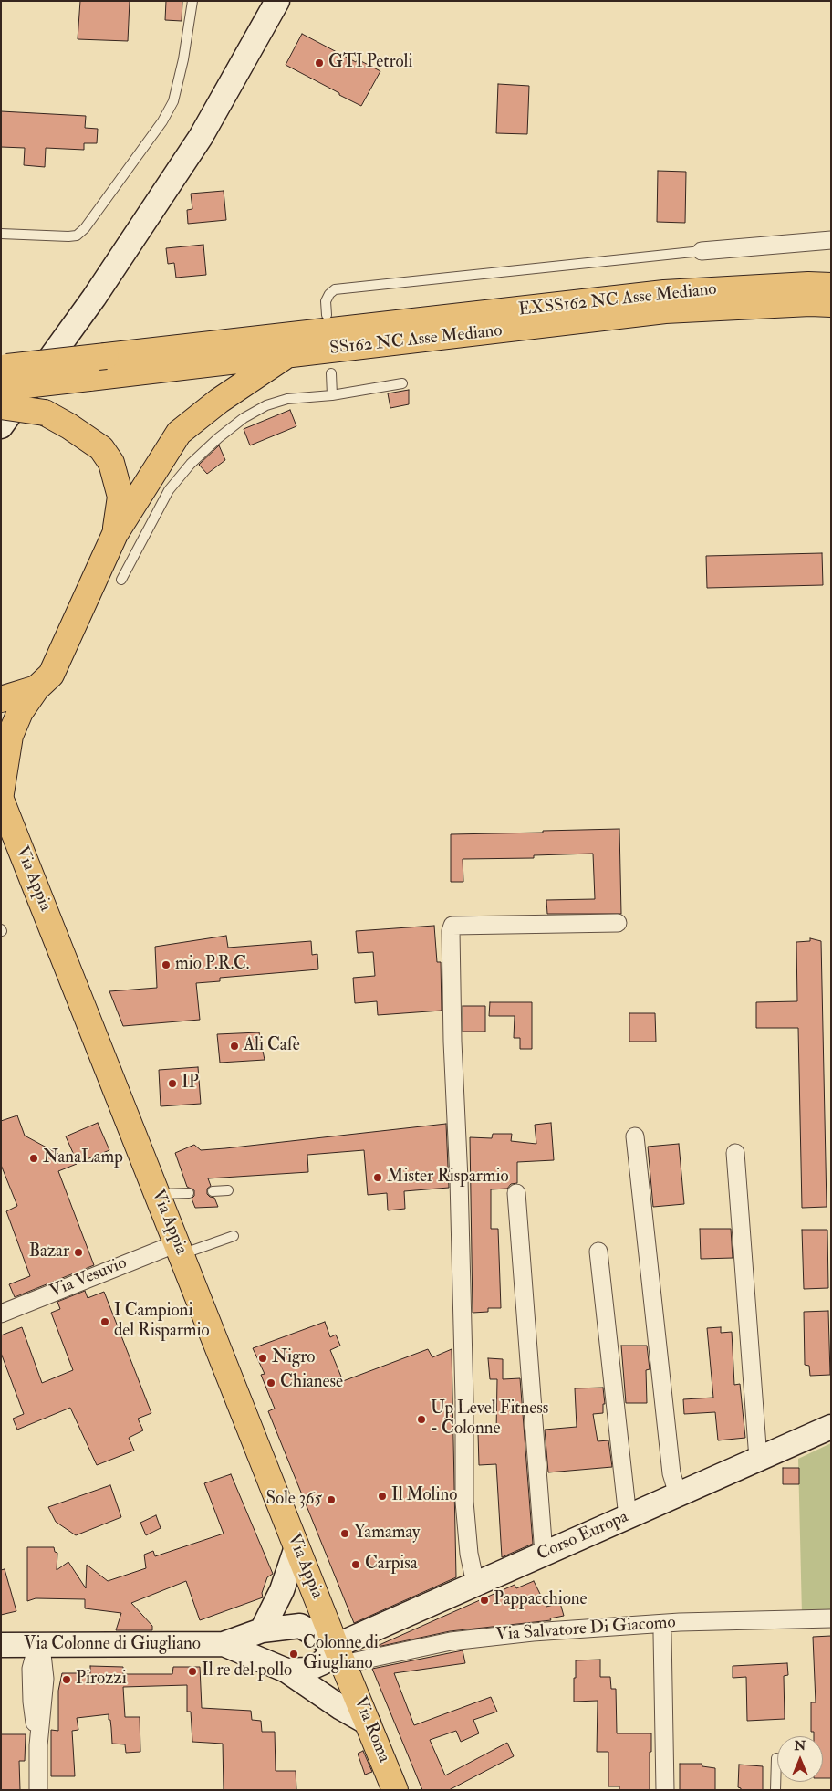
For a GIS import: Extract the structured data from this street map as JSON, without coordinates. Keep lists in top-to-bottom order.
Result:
{
  "streets": {
    "main road": [
      "EXSS162 NC Asse Mediano",
      "SS162 NC Asse Mediano",
      "Via Appia",
      "Corso Europa",
      "Via Colonne di Giugliano",
      "Via Roma"
    ],
    "street": ["Via Vesuvio", "Via Salvatore Di Giacomo"]
  },
  "crossings": [
    ["EXSS162 NC Asse Mediano", "SS162 NC Asse Mediano"],
    ["Via Appia", "Via Vesuvio"],
    ["Via Appia", "Corso Europa"],
    ["Via Appia", "Via Salvatore Di Giacomo"],
    ["Via Appia", "Via Colonne di Giugliano"],
    ["Via Appia", "Via Roma"],
    ["Corso Europa", "Via Salvatore Di Giacomo"],
    ["Corso Europa", "Via Colonne di Giugliano"],
    ["Corso Europa", "Via Roma"],
    ["Via Salvatore Di Giacomo", "Via Colonne di Giugliano"],
    ["Via Salvatore Di Giacomo", "Via Roma"],
    ["Via Colonne di Giugliano", "Via Roma"]
  ],
  "places": [
    "GTI Petroli",
    "mio P.R.C.",
    "Ali Cafè",
    "IP",
    "NanaLamp",
    "Mister Risparmio",
    "Bazar",
    "I Campioni del Risparmio",
    "Nigro",
    "Chianese",
    "Up Level Fitness - Colonne",
    "Il Molino",
    "Sole 365",
    "Yamamay",
    "Carpisa",
    "Pappacchione",
    "Colonne di Giugliano",
    "Il re del pollo",
    "Pirozzi"
  ],
  "north": "top"
}
